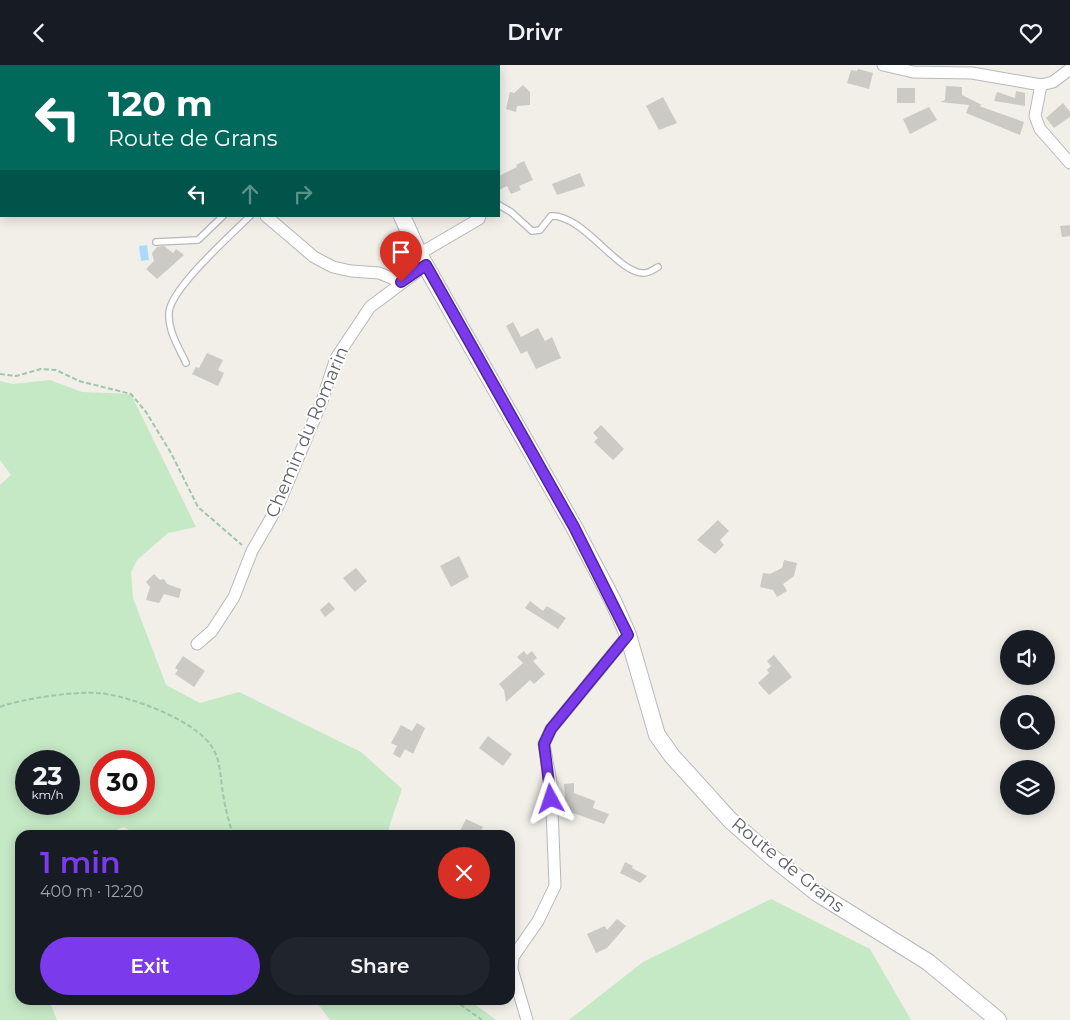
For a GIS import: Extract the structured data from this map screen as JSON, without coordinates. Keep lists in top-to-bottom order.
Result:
{
  "streets": {
    "street": ["Chemin du Romarin", "Route de Grans"]
  },
  "crossings": [
    ["Chemin du Romarin", "Route de Grans"]
  ],
  "page": {
    "header": "Drivr",
    "turn": ["120 m", "Route de Grans"],
    "speed": "23 km/h",
    "limit": "30",
    "heading": ["1 min", "400 m · 12:20"],
    "buttons": ["Exit", "Share"]
  }
}
